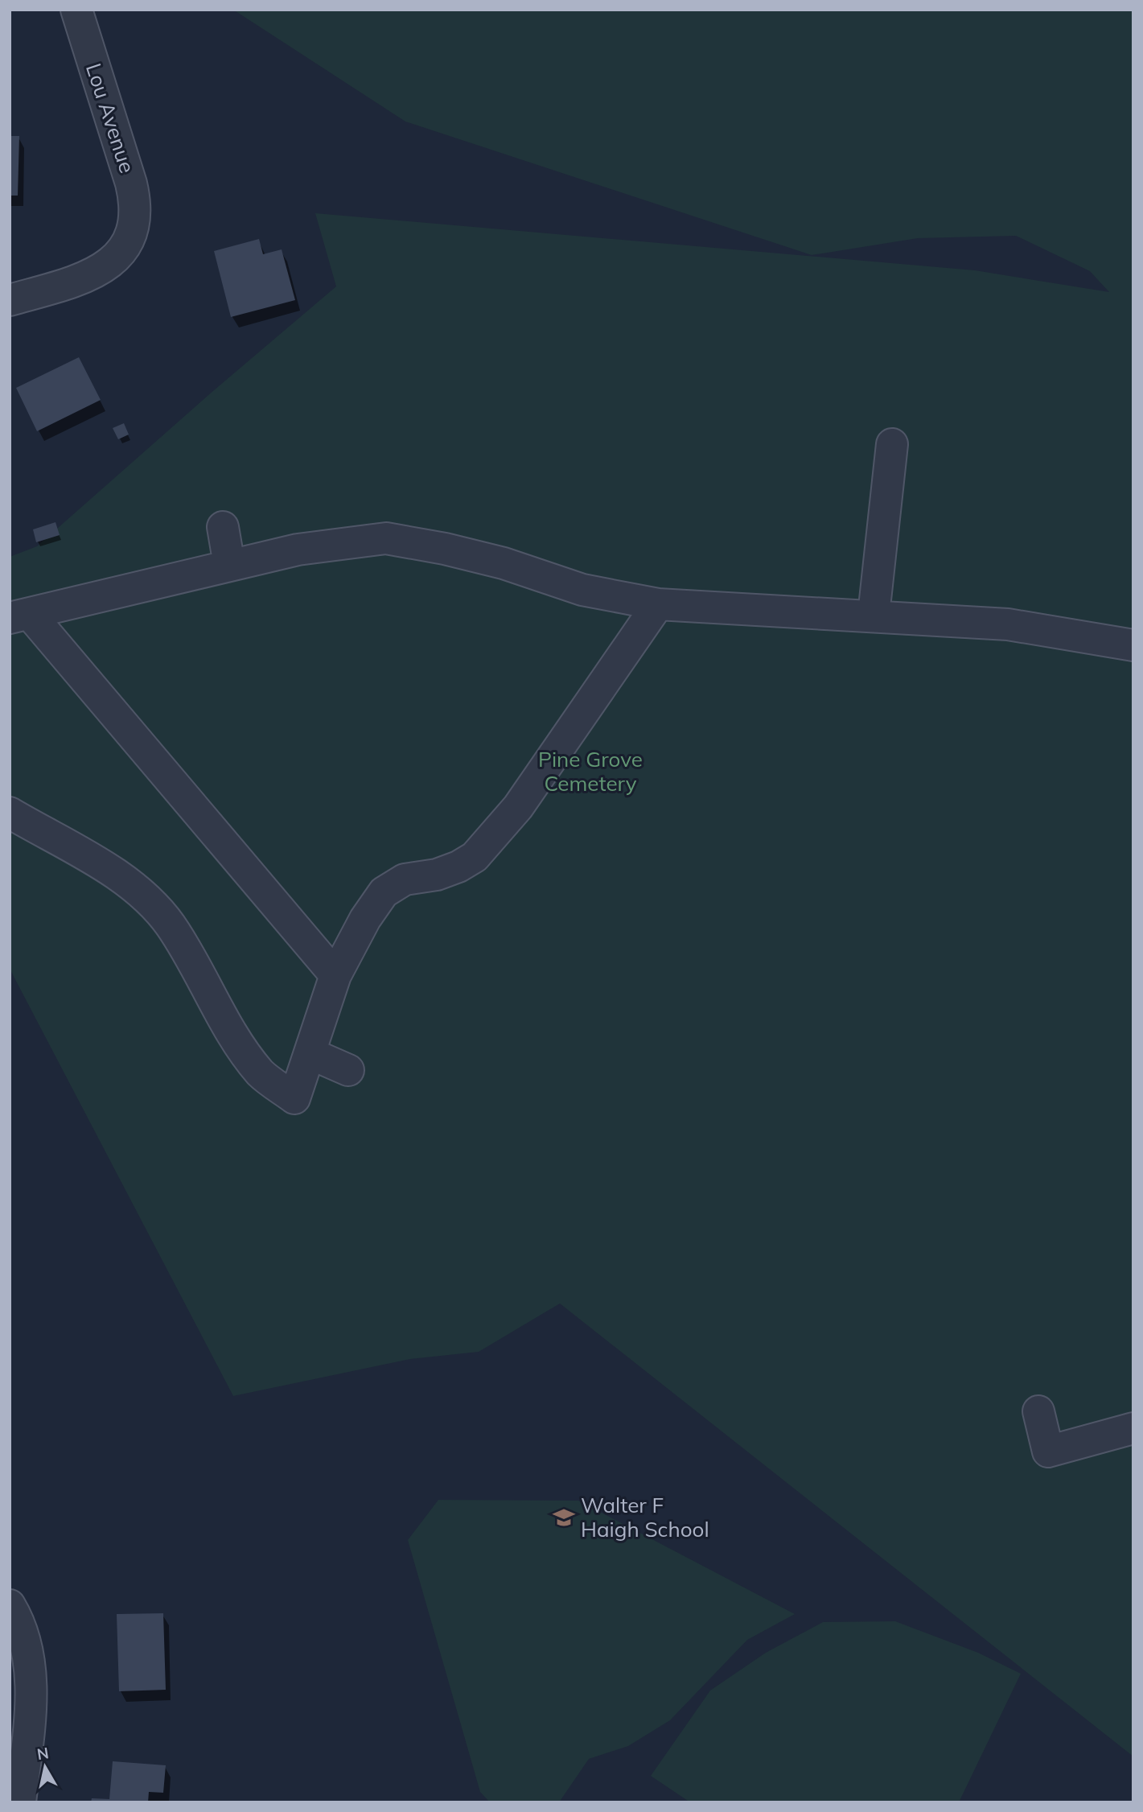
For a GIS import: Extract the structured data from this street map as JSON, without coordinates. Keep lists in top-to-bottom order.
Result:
{
  "streets": {
    "street": ["Lou Avenue"]
  },
  "parks": ["Pine Grove Cemetery"],
  "places": {
    "school or university": ["Walter F Haigh School"]
  },
  "north": "top"
}
